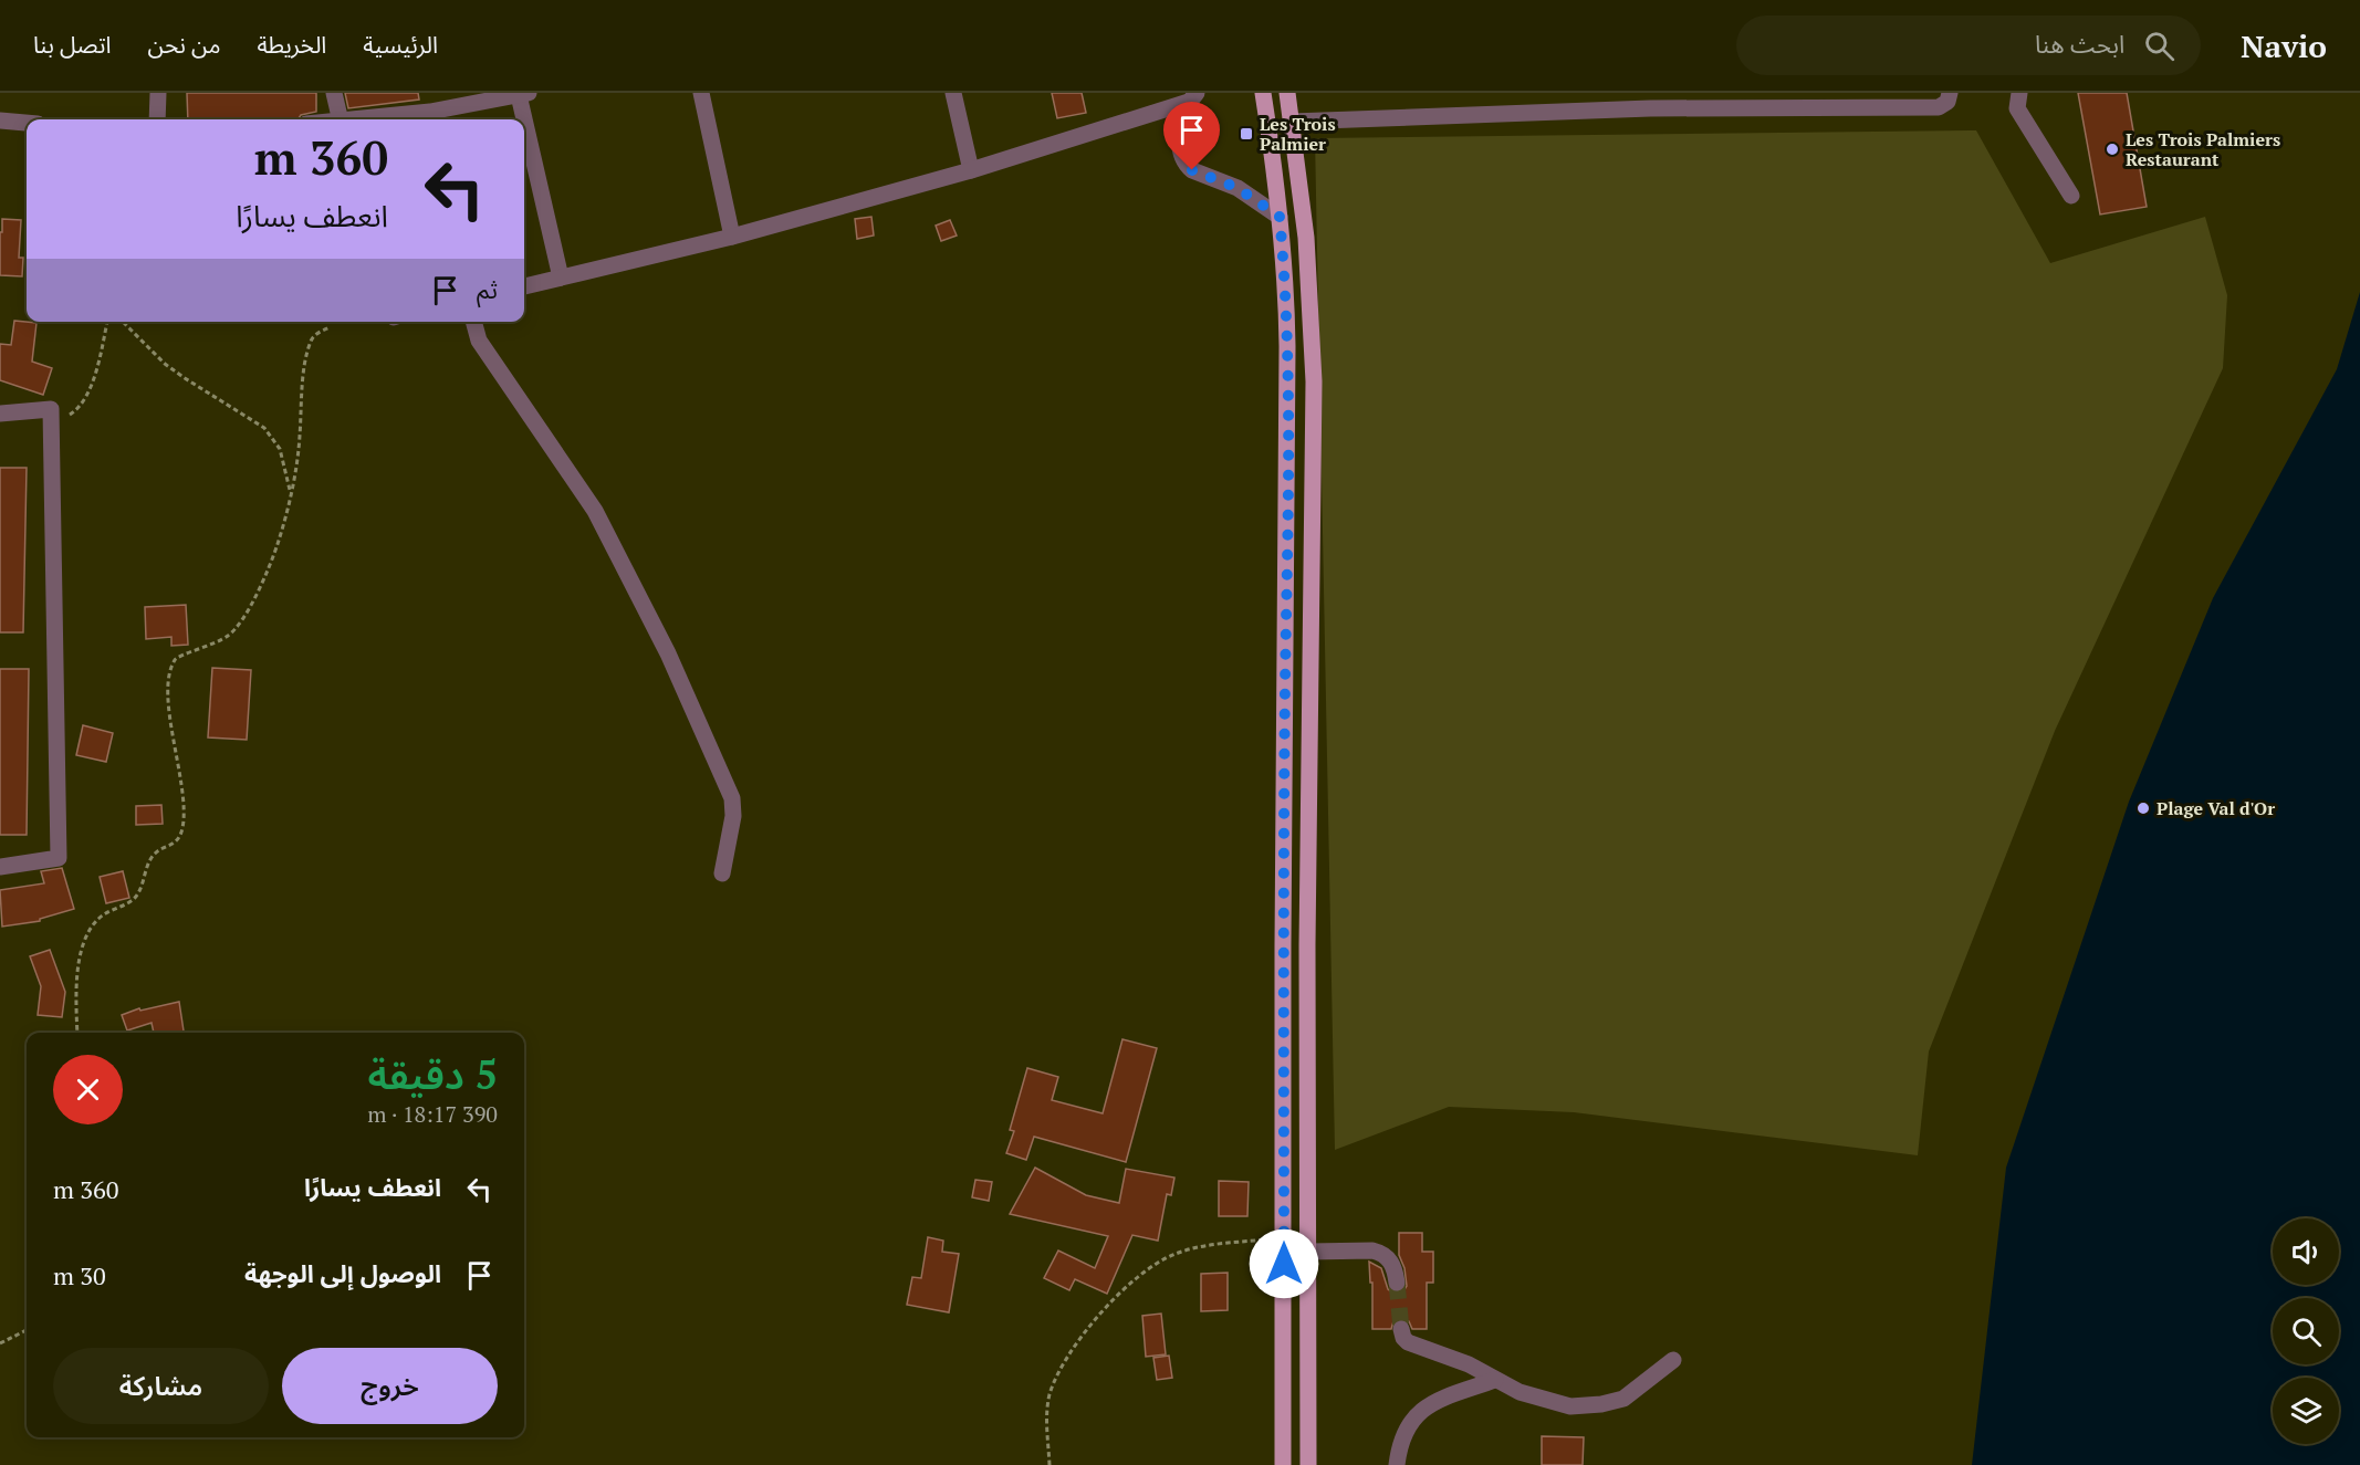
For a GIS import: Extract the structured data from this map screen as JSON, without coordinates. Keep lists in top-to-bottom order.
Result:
{
  "places": {
    "transit": ["Les Trois Palmier"],
    "other": ["Les Trois Palmiers Restaurant", "Plage Val d'Or"]
  },
  "page": {
    "header": "Navio",
    "search": "ابحث هنا",
    "nav": [
      "الرئيسية",
      "الخريطة",
      "من نحن",
      "اتصل بنا"
    ],
    "turn": ["360 m", "انعطف يسارًا"],
    "then": "ثم",
    "heading": ["5 دقيقة", "390 m · 18:17"],
    "list": [
      {
        "name": "انعطف يسارًا",
        "value": "360 m"
      },
      {
        "name": "الوصول إلى الوجهة",
        "value": "30 m"
      }
    ],
    "buttons": ["خروج", "مشاركة"]
  }
}
